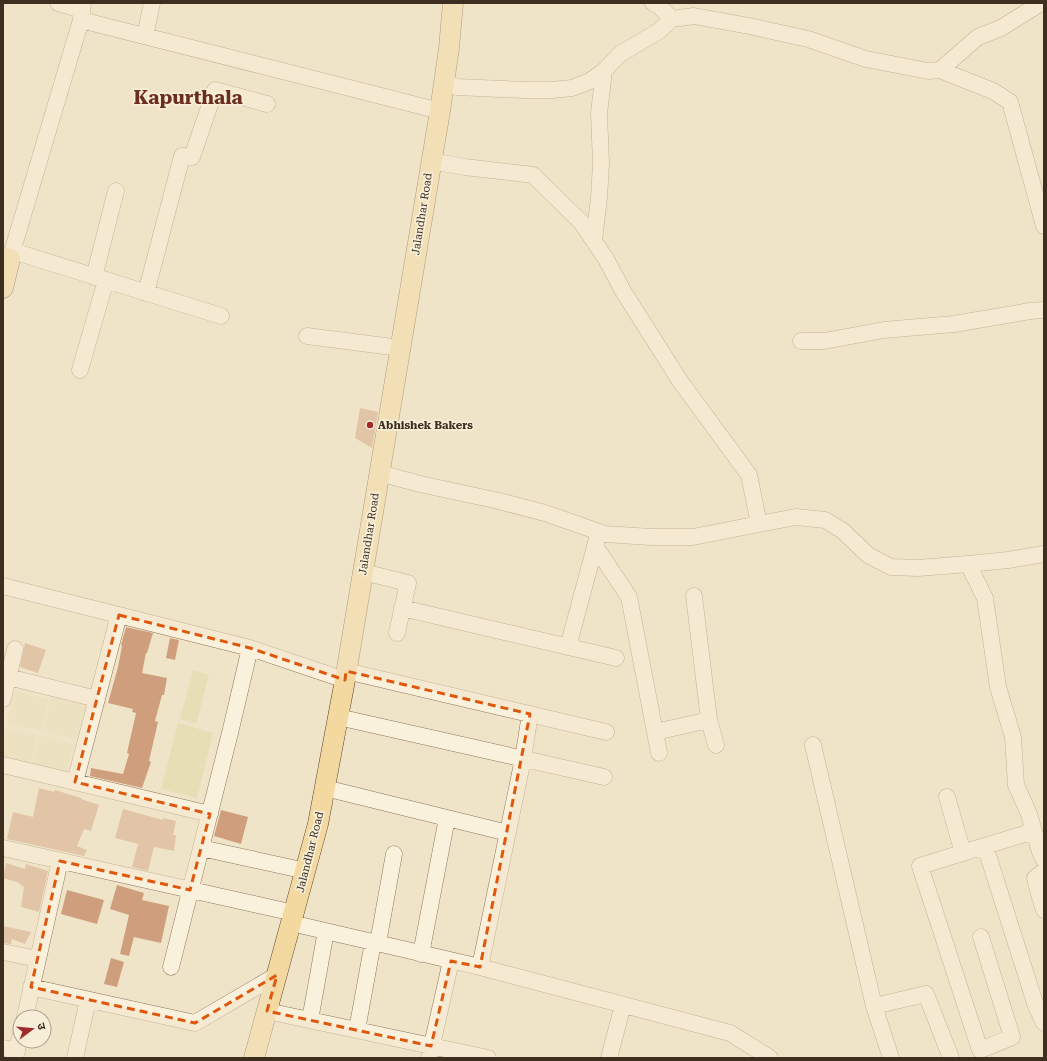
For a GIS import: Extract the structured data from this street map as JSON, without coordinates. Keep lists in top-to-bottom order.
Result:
{
  "streets": {
    "main road": ["Jalandhar Road"]
  },
  "districts": ["Kapurthala"],
  "places": ["Abhishek Bakers"],
  "north": "right"
}
